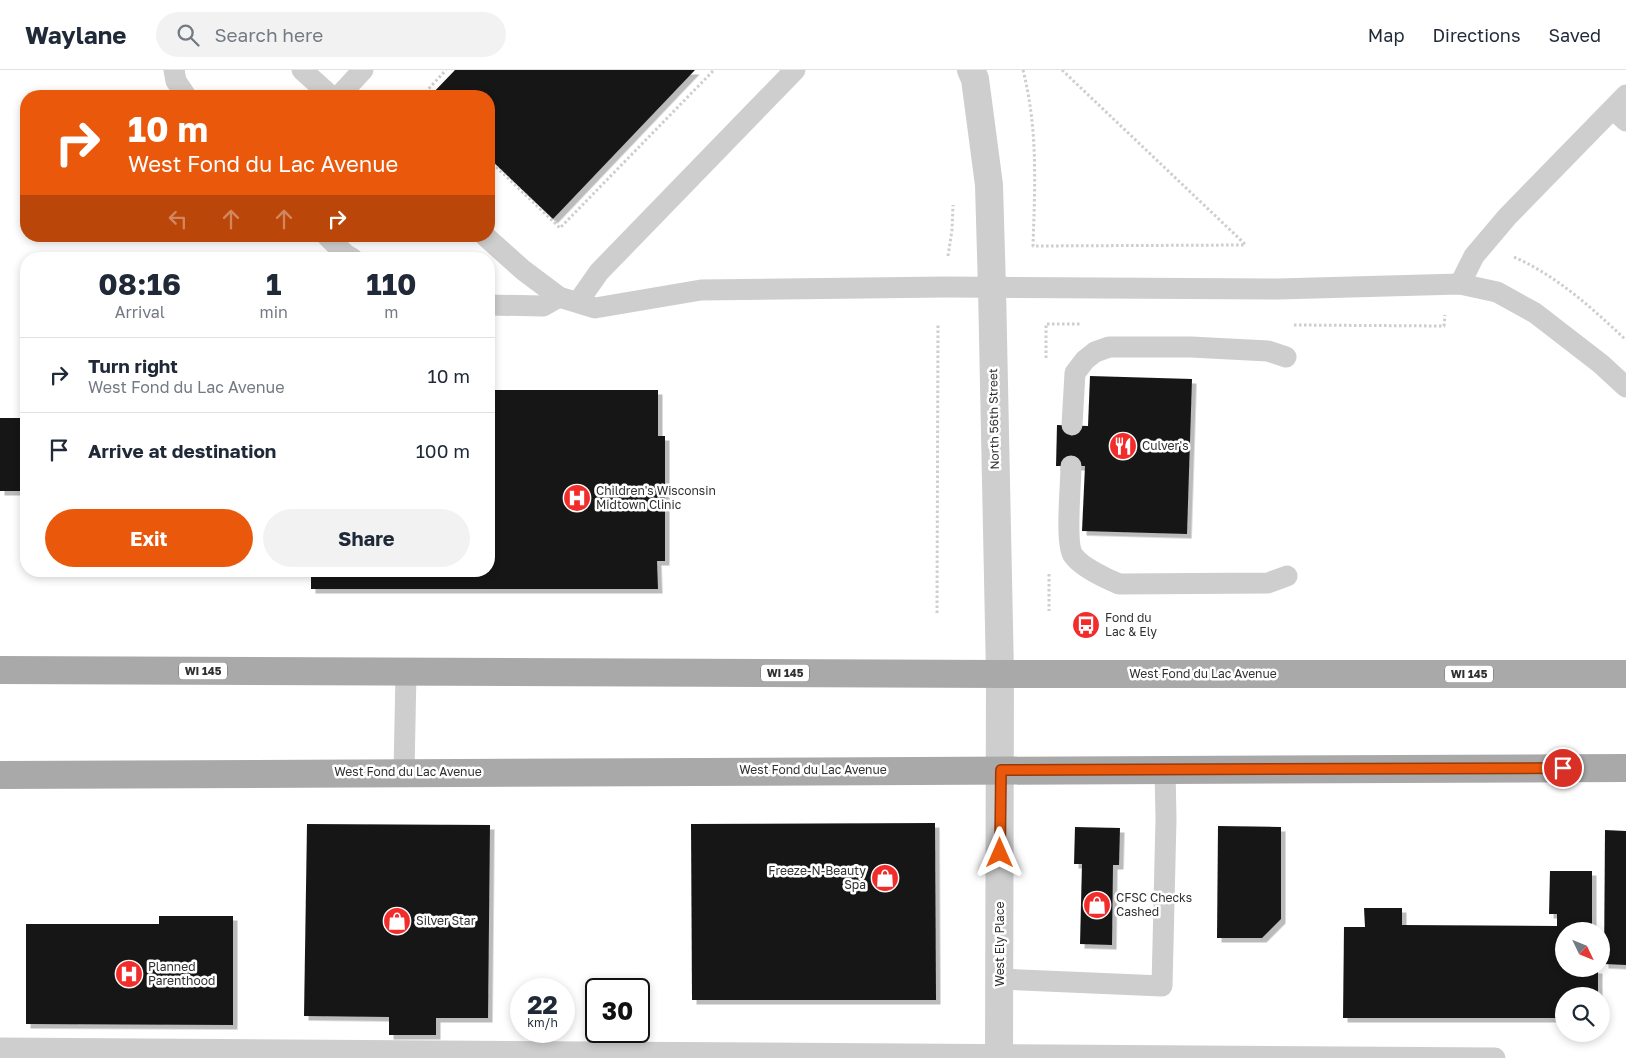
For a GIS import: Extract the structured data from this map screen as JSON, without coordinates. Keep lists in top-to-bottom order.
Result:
{
  "streets": {
    "main road": ["WI 145", "West Fond du Lac Avenue"],
    "street": ["North 56th Street", "West Ely Place"]
  },
  "crossings": [
    ["North 56th Street", "West Fond du Lac Avenue"],
    ["North 56th Street", "West Ely Place"],
    ["West Fond du Lac Avenue", "West Ely Place"]
  ],
  "places": {
    "restaurant": ["Culver's"],
    "hospital": ["Children's Wisconsin Midtown Clinic", "Planned Parenthood"],
    "bus stop": ["Fond du Lac & Ely"],
    "shop": ["Freeze-N-Beauty Spa", "CFSC Checks Cashed", "Silver Star"]
  },
  "north": "bottom right",
  "page": {
    "header": "Waylane",
    "search": "Search here",
    "nav": ["Map", "Directions", "Saved"],
    "turn": ["10 m", "West Fond du Lac Avenue"],
    "eta": [
      "08:16",
      "Arrival",
      "1",
      "min",
      "110",
      "m"
    ],
    "list": [
      {
        "name": "Turn right",
        "note": "West Fond du Lac Avenue",
        "value": "10 m"
      },
      {
        "name": "Arrive at destination",
        "value": "100 m"
      }
    ],
    "buttons": ["Exit", "Share"],
    "speed": "22 km/h",
    "limit": "30"
  }
}
